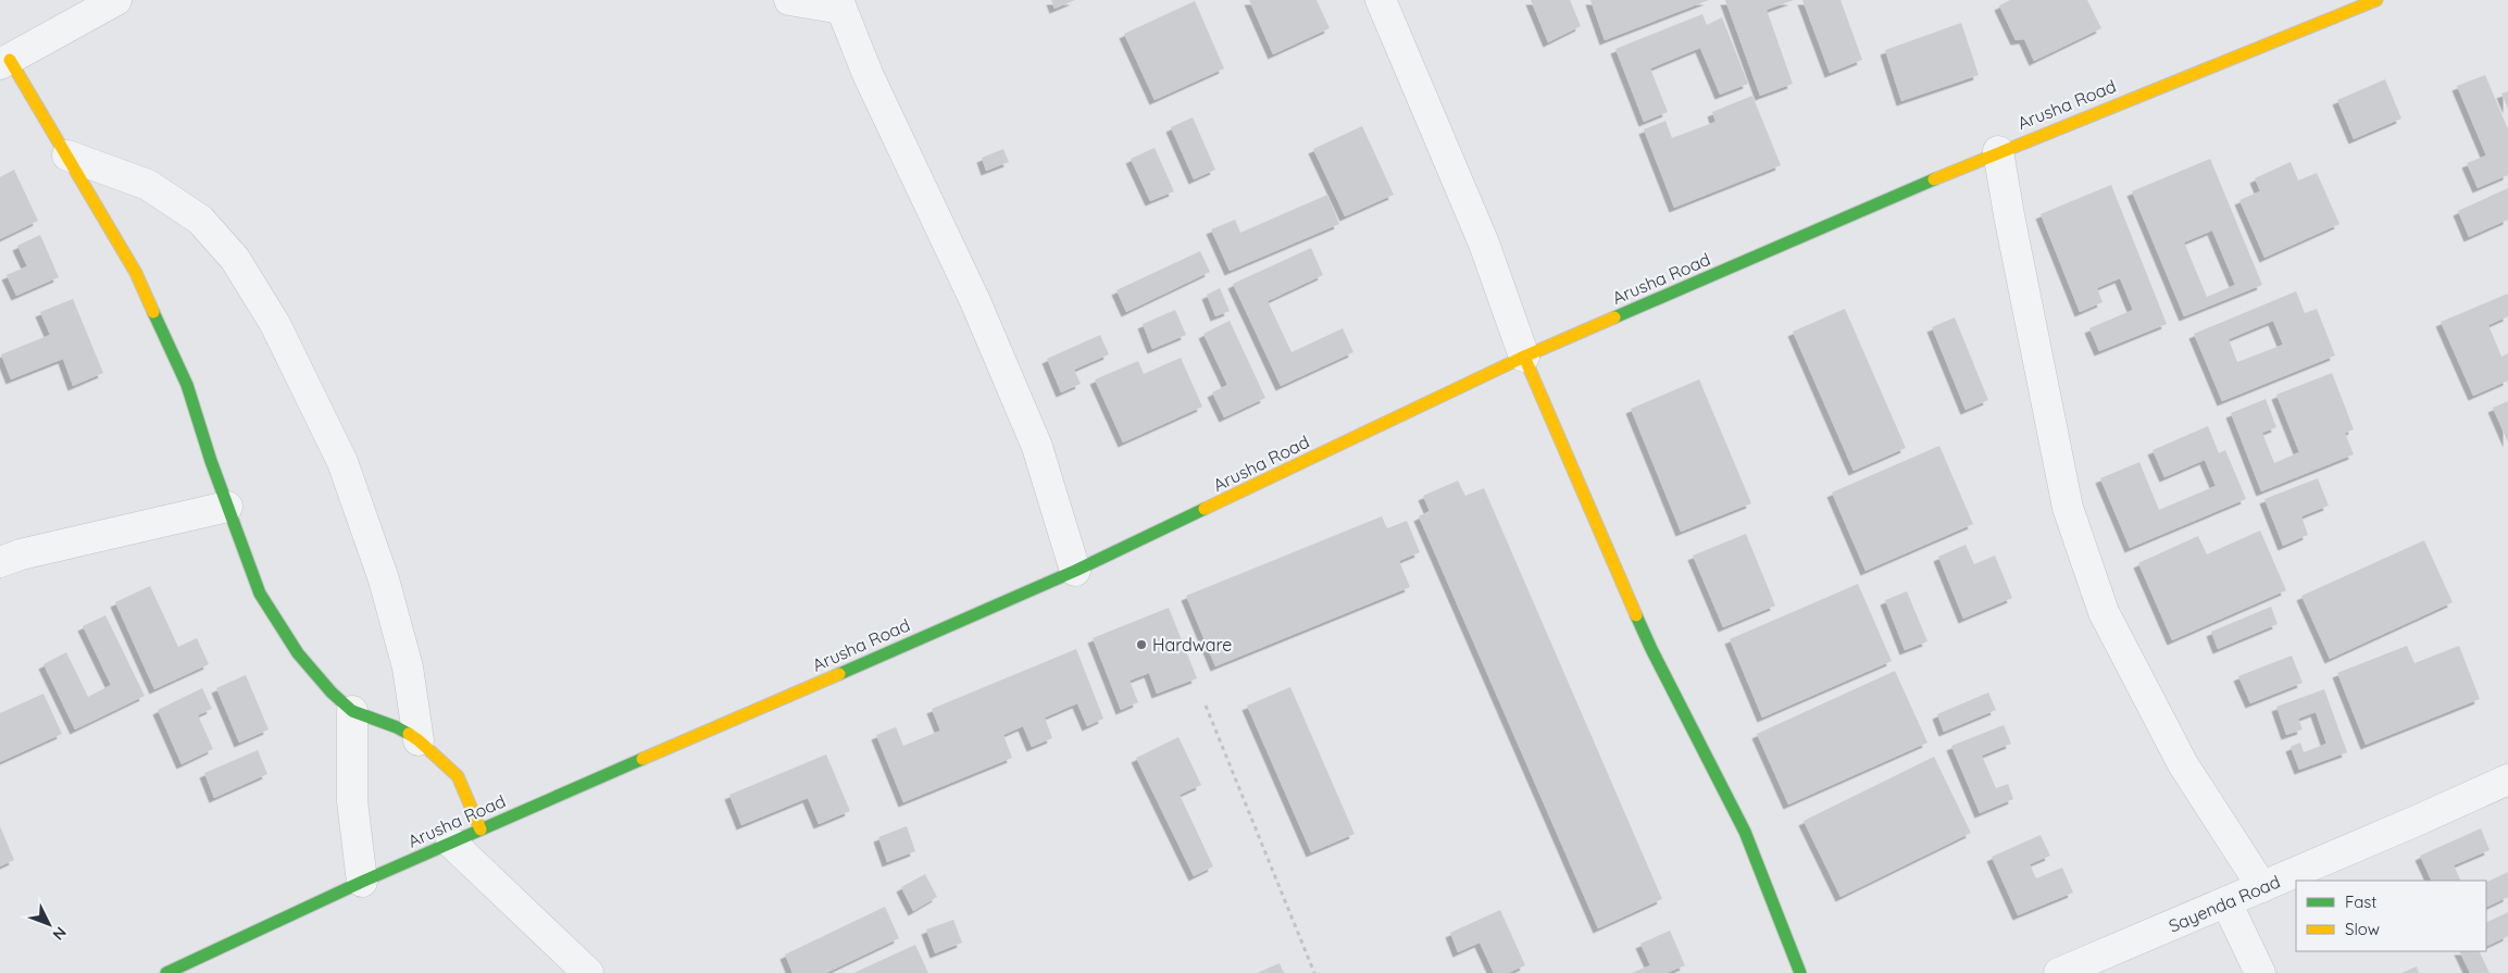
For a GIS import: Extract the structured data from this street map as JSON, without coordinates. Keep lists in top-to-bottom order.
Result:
{
  "streets": {
    "main road": ["Arusha Road"],
    "street": ["Sayenda Road"]
  },
  "places": ["Hardware"],
  "legend": ["Fast", "Slow"],
  "north": "bottom right"
}
